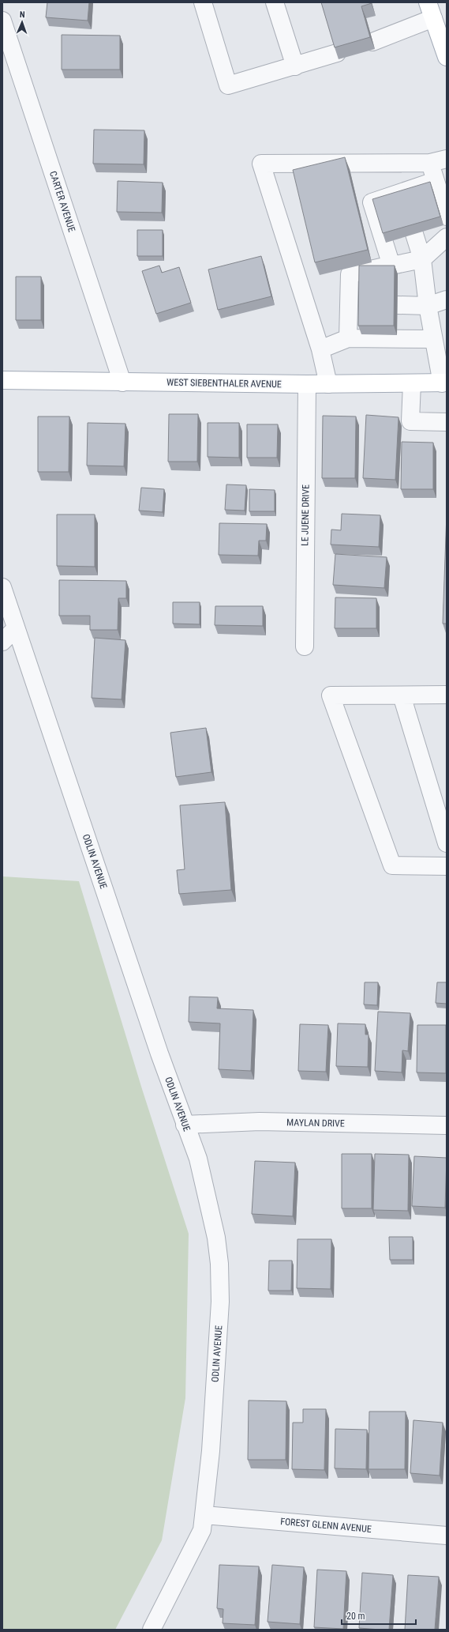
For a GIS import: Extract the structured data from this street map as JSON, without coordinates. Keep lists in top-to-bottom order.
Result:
{
  "streets": {
    "main road": ["WEST SIEBENTHALER AVENUE"],
    "street": [
      "CARTER AVENUE",
      "LE JUENE DRIVE",
      "ODLIN AVENUE",
      "MAYLAN DRIVE",
      "FOREST GLENN AVENUE"
    ]
  },
  "crossings": [
    ["CARTER AVENUE", "WEST SIEBENTHALER AVENUE"],
    ["WEST SIEBENTHALER AVENUE", "LE JUENE DRIVE"],
    ["ODLIN AVENUE", "MAYLAN DRIVE"],
    ["ODLIN AVENUE", "FOREST GLENN AVENUE"]
  ],
  "scale_bar": "20 m",
  "north": "top"
}
